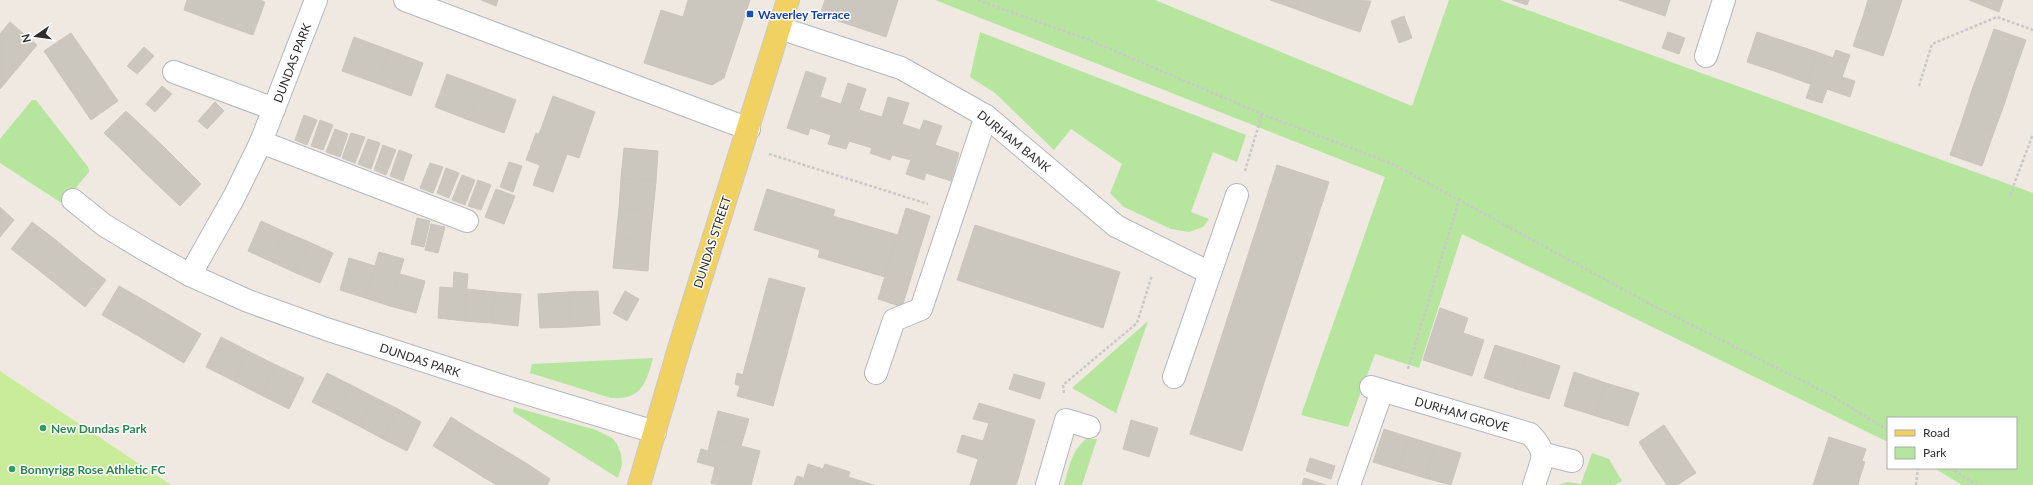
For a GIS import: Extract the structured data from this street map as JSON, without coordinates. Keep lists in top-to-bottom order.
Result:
{
  "streets": {
    "main road": ["DUNDAS STREET"],
    "street": ["DUNDAS PARK", "DURHAM BANK", "DURHAM GROVE"]
  },
  "crossings": [
    ["DUNDAS PARK", "DUNDAS STREET"],
    ["DURHAM BANK", "DUNDAS STREET"]
  ],
  "places": {
    "transit": ["Waverley Terrace"],
    "other": ["New Dundas Park", "Bonnyrigg Rose Athletic FC"]
  },
  "legend": ["Road", "Park"],
  "north": "left"
}
